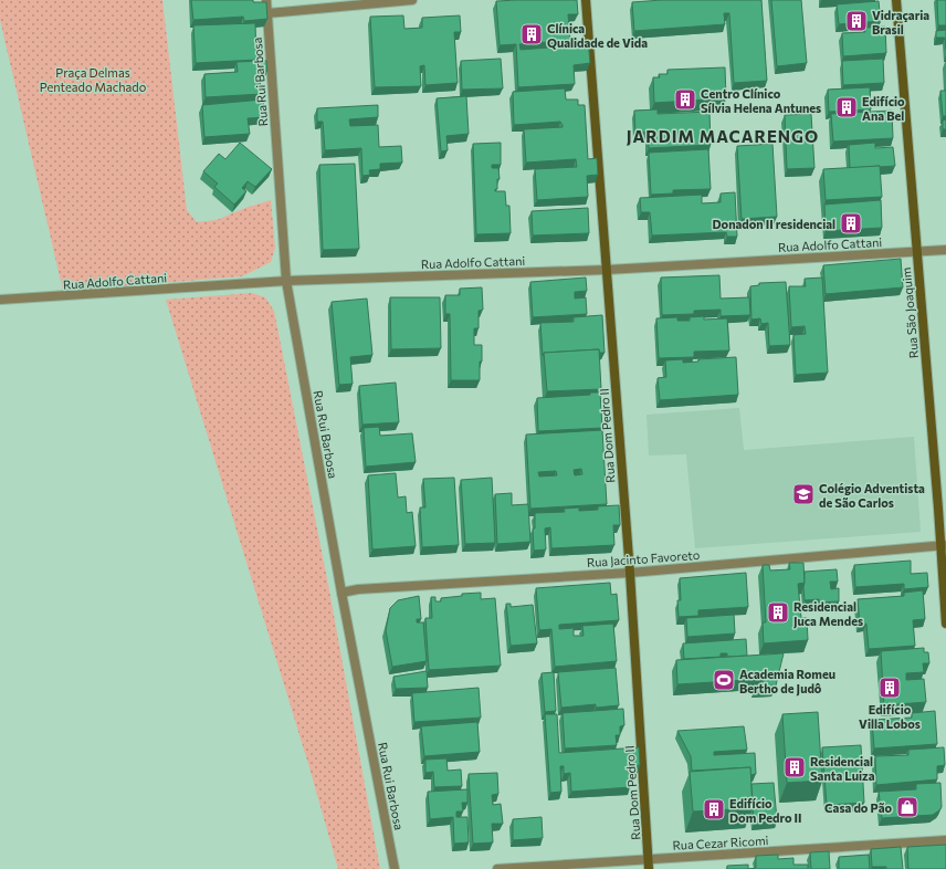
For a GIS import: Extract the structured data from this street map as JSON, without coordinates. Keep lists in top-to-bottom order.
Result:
{
  "streets": {
    "main road": ["Rua São Joaquim", "Rua Dom Pedro II"],
    "street": [
      "Rua Rui Barbosa",
      "Rua Adolfo Cattani",
      "Rua Jacinto Favoreto",
      "Rua Cezar Ricomi"
    ]
  },
  "crossings": [
    ["Rua Rui Barbosa", "Rua Adolfo Cattani"],
    ["Rua Rui Barbosa", "Rua Jacinto Favoreto"],
    ["Rua Adolfo Cattani", "Rua São Joaquim"],
    ["Rua Adolfo Cattani", "Rua Dom Pedro II"],
    ["Rua São Joaquim", "Rua Jacinto Favoreto"],
    ["Rua Dom Pedro II", "Rua Jacinto Favoreto"],
    ["Rua Dom Pedro II", "Rua Cezar Ricomi"]
  ],
  "districts": ["JARDIM MACARENGO"],
  "parks": ["Praça Delmas Penteado Machado"],
  "places": {
    "building": [
      "Vidraçaria Brasil",
      "Clínica Qualidade de Vida",
      "Centro Clínico Sílvia Helena Antunes",
      "Edifício Ana Bel",
      "Donadon II residencial",
      "Residencial Juca Mendes",
      "Edifício Villa Lobos",
      "Residencial Santa Luiza",
      "Edifício Dom Pedro II"
    ],
    "school or university": ["Colégio Adventista de São Carlos"],
    "sports": ["Academia Romeu Bertho de Judô"],
    "shop": ["Casa do Pão"]
  }
}
